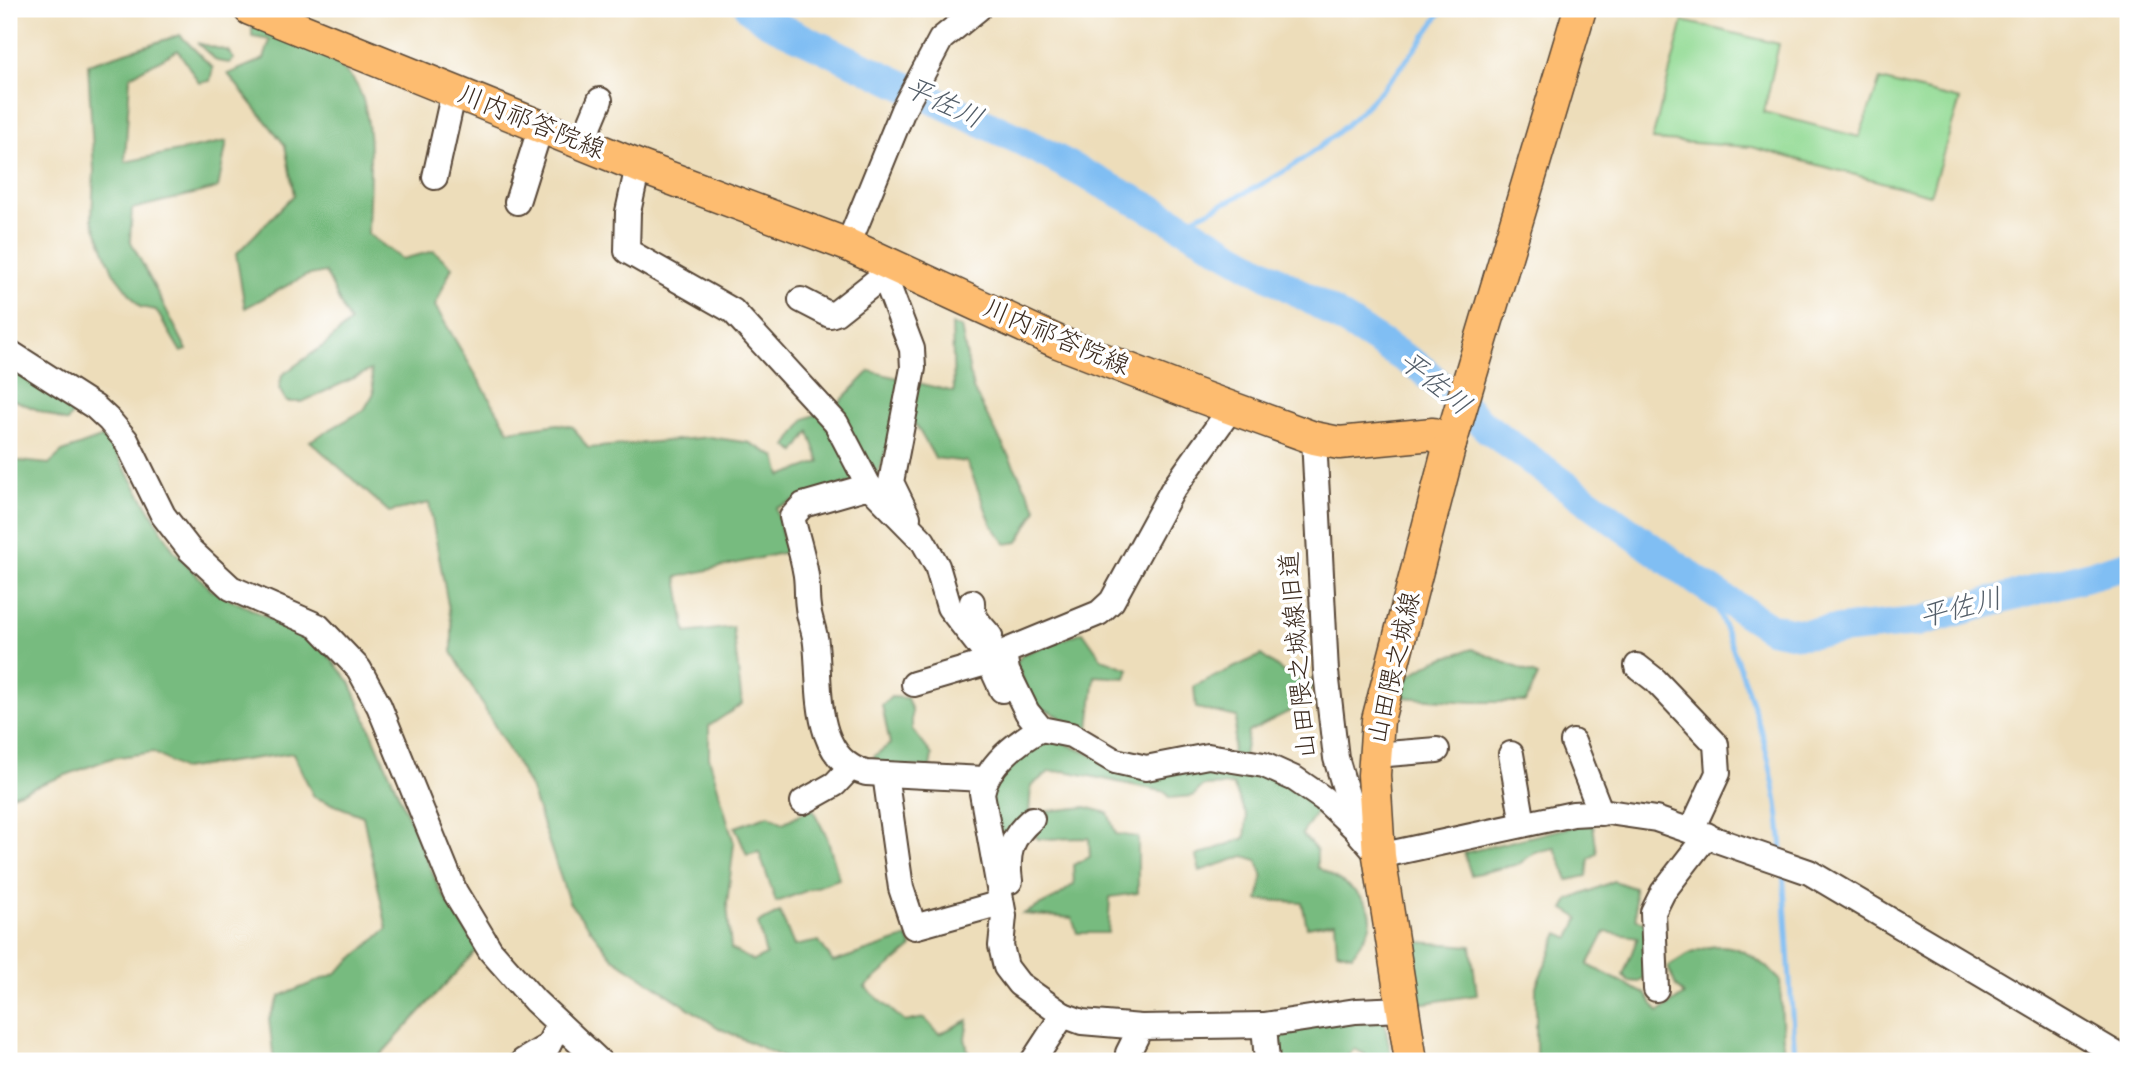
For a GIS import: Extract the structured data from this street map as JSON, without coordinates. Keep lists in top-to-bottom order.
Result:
{
  "streets": {
    "main road": ["川内祁答院線", "山田隈之城線"],
    "street": ["山田隈之城線旧道"]
  },
  "crossings": [
    ["川内祁答院線", "山田隈之城線旧道"],
    ["川内祁答院線", "山田隈之城線"],
    ["山田隈之城線旧道", "山田隈之城線"]
  ],
  "water": ["平佐川"]
}
